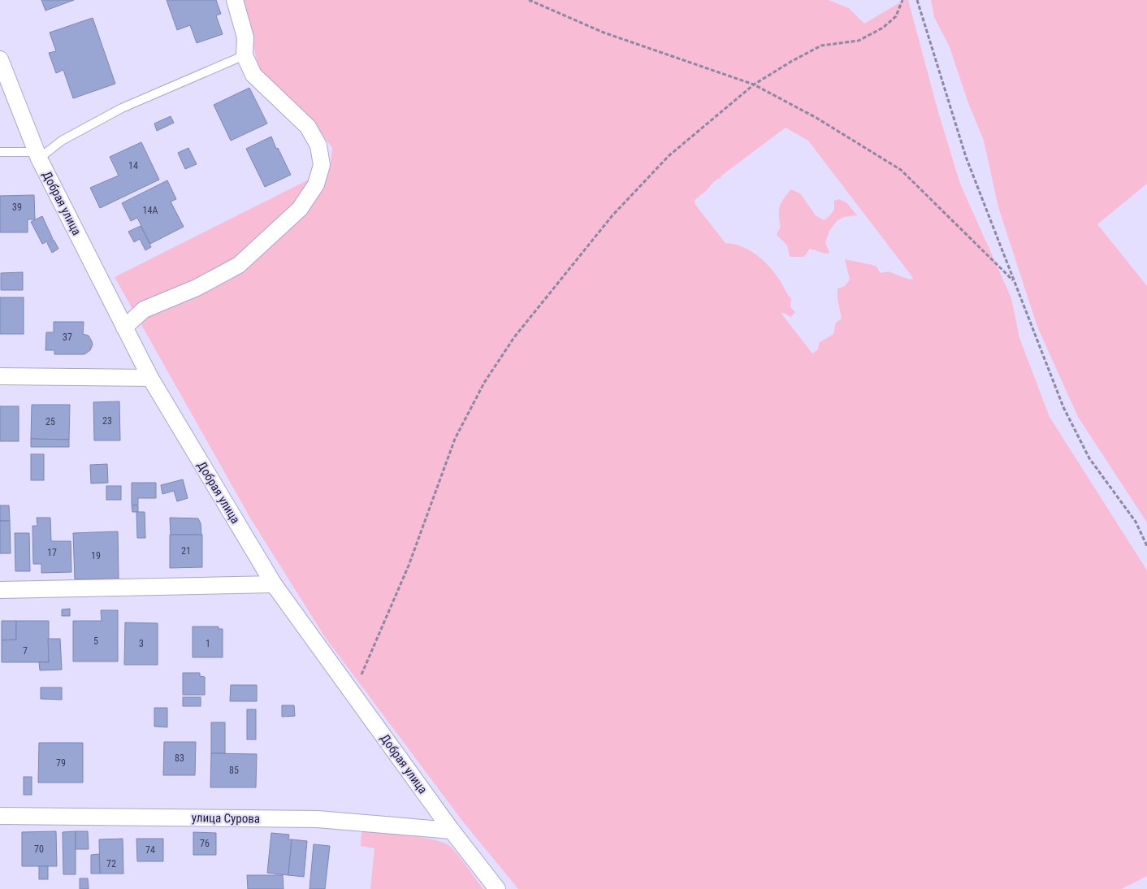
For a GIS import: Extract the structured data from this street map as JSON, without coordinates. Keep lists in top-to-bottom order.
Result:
{
  "streets": {
    "street": ["Добрая улица", "улица Сурова"]
  },
  "crossings": [
    ["Добрая улица", "улица Сурова"]
  ],
  "house_numbers": [
    "14",
    "39",
    "14А",
    "37",
    "23",
    "25",
    "21",
    "17",
    "19",
    "5",
    "3",
    "1",
    "7",
    "83",
    "79",
    "85",
    "76",
    "70",
    "74",
    "72"
  ]
}
